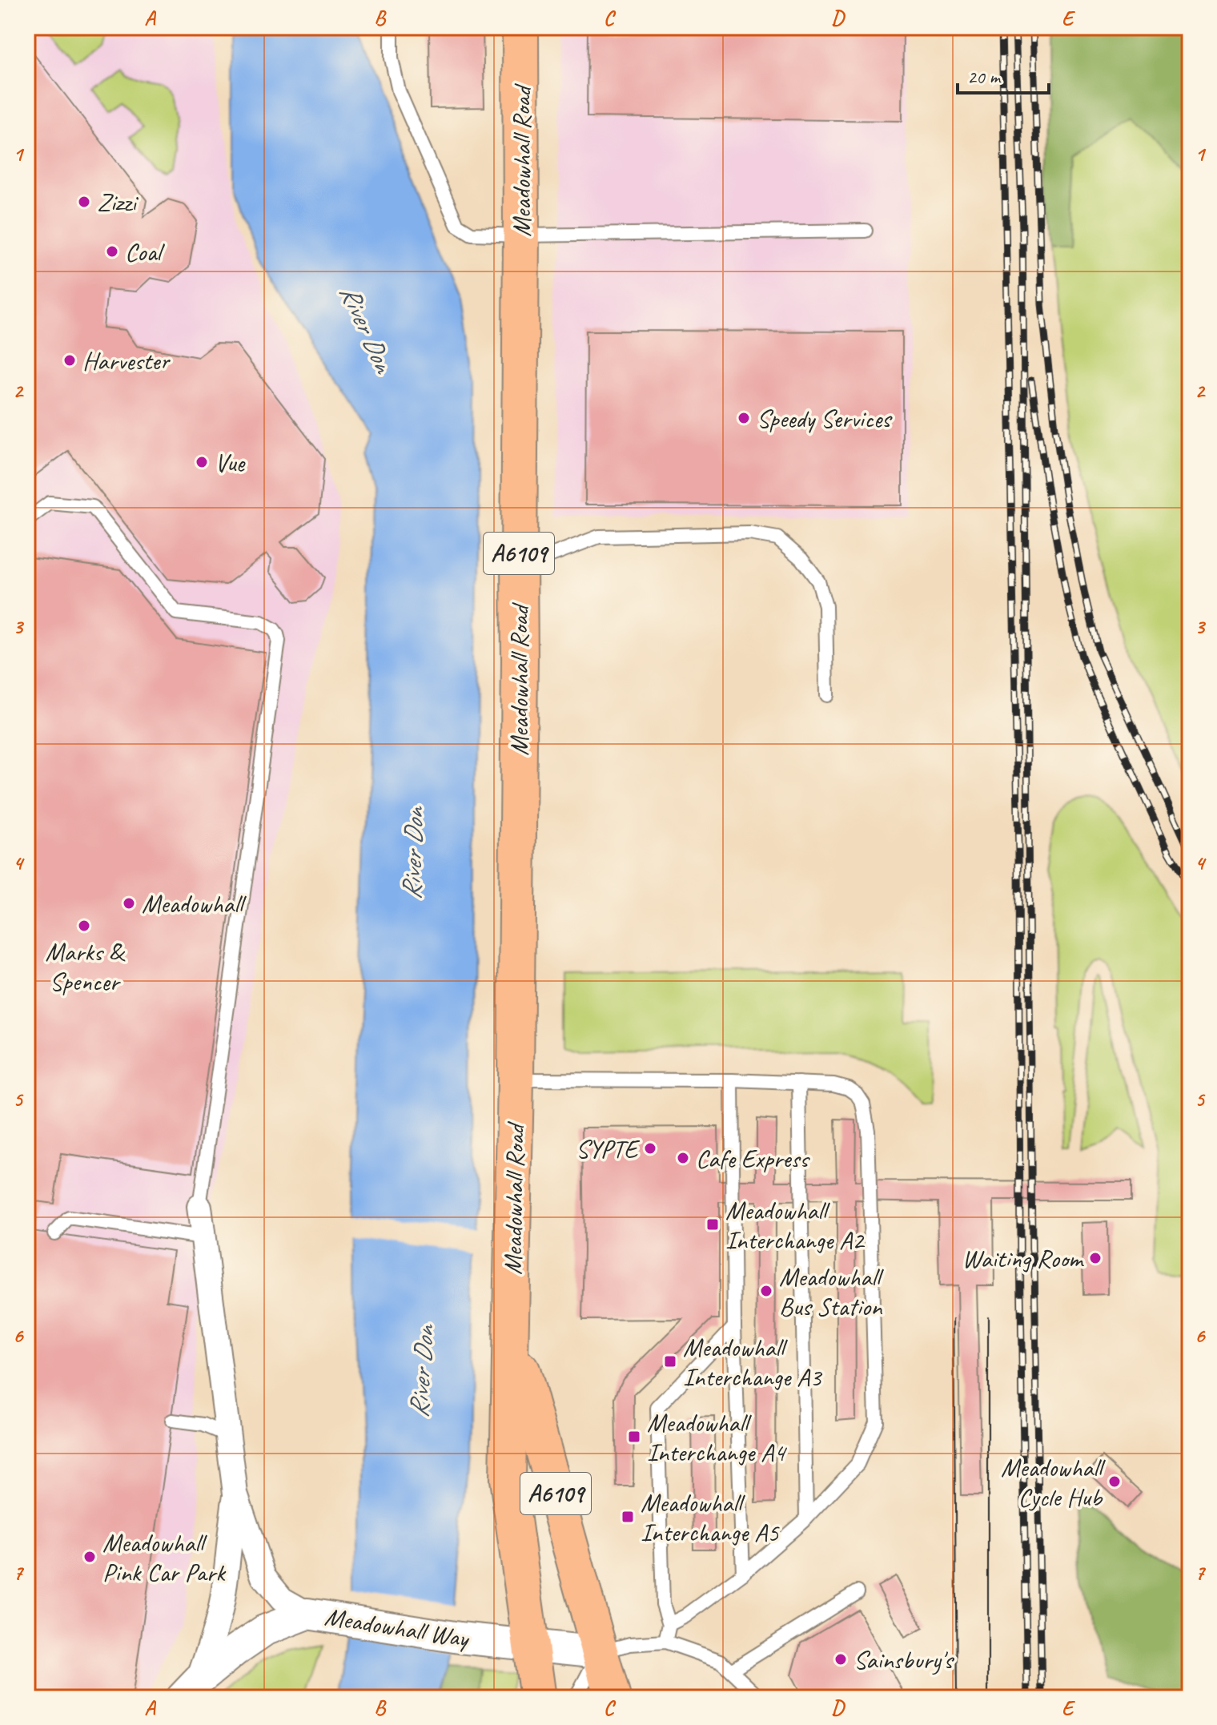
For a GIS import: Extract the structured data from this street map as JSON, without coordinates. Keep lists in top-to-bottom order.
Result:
{
  "streets": {
    "main road": ["Meadowhall Road", "A6109"],
    "street": ["Meadowhall Way"]
  },
  "crossings": [
    ["Meadowhall Road", "Meadowhall Way"]
  ],
  "water": ["River Don"],
  "places": {
    "other": [
      "Zizzi",
      "Coal",
      "Harvester",
      "Speedy Services",
      "Vue",
      "Meadowhall",
      "Marks & Spencer",
      "SYPTE",
      "Cafe Express",
      "Waiting Room",
      "Meadowhall Bus Station",
      "Meadowhall Cycle Hub",
      "Meadowhall Pink Car Park",
      "Sainsbury's"
    ],
    "transit": [
      "Meadowhall Interchange A2",
      "Meadowhall Interchange A3",
      "Meadowhall Interchange A4",
      "Meadowhall Interchange A5"
    ]
  },
  "scale_bar": "20 m",
  "grid": {
    "columns": [
      "A",
      "B",
      "C",
      "D",
      "E"
    ],
    "rows": [
      "1",
      "2",
      "3",
      "4",
      "5",
      "6",
      "7"
    ]
  }
}
